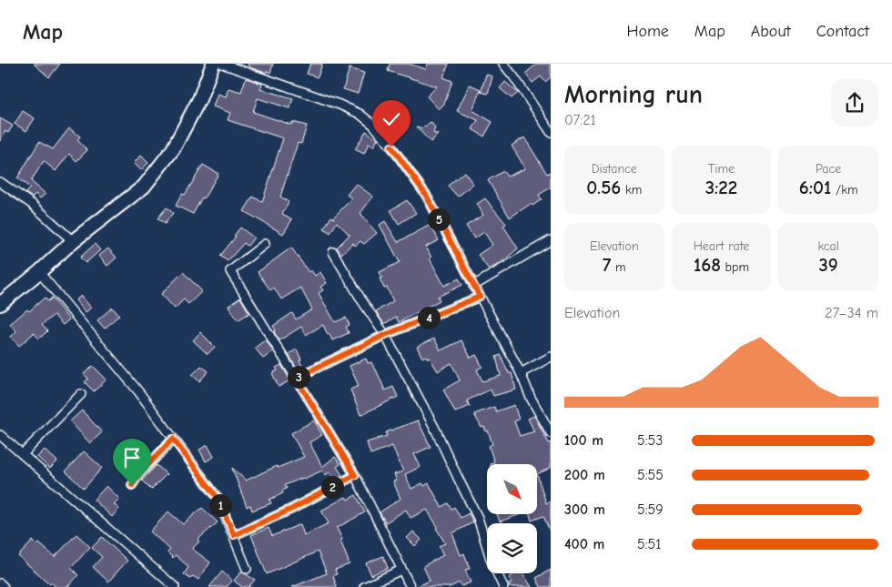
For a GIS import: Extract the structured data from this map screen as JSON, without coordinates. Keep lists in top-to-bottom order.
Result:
{
  "north": "bottom right",
  "page": {
    "header": "Map",
    "nav": [
      "Home",
      "Map",
      "About",
      "Contact"
    ],
    "heading": ["Morning run", "07:21"],
    "stats": [
      ["Distance", "0.56 km"],
      ["Time", "3:22"],
      ["Pace", "6:01 /km"],
      ["Elevation", "7 m"],
      ["Heart rate", "168 bpm"],
      ["kcal", "39"]
    ],
    "pins": [
      "5",
      "4",
      "3",
      "2",
      "1"
    ],
    "chart": ["Elevation", "27–34 m"],
    "list": [
      {
        "name": "100 m",
        "note": "5:53"
      },
      {
        "name": "200 m",
        "note": "5:55"
      },
      {
        "name": "300 m",
        "note": "5:59"
      },
      {
        "name": "400 m",
        "note": "5:51"
      }
    ]
  }
}
